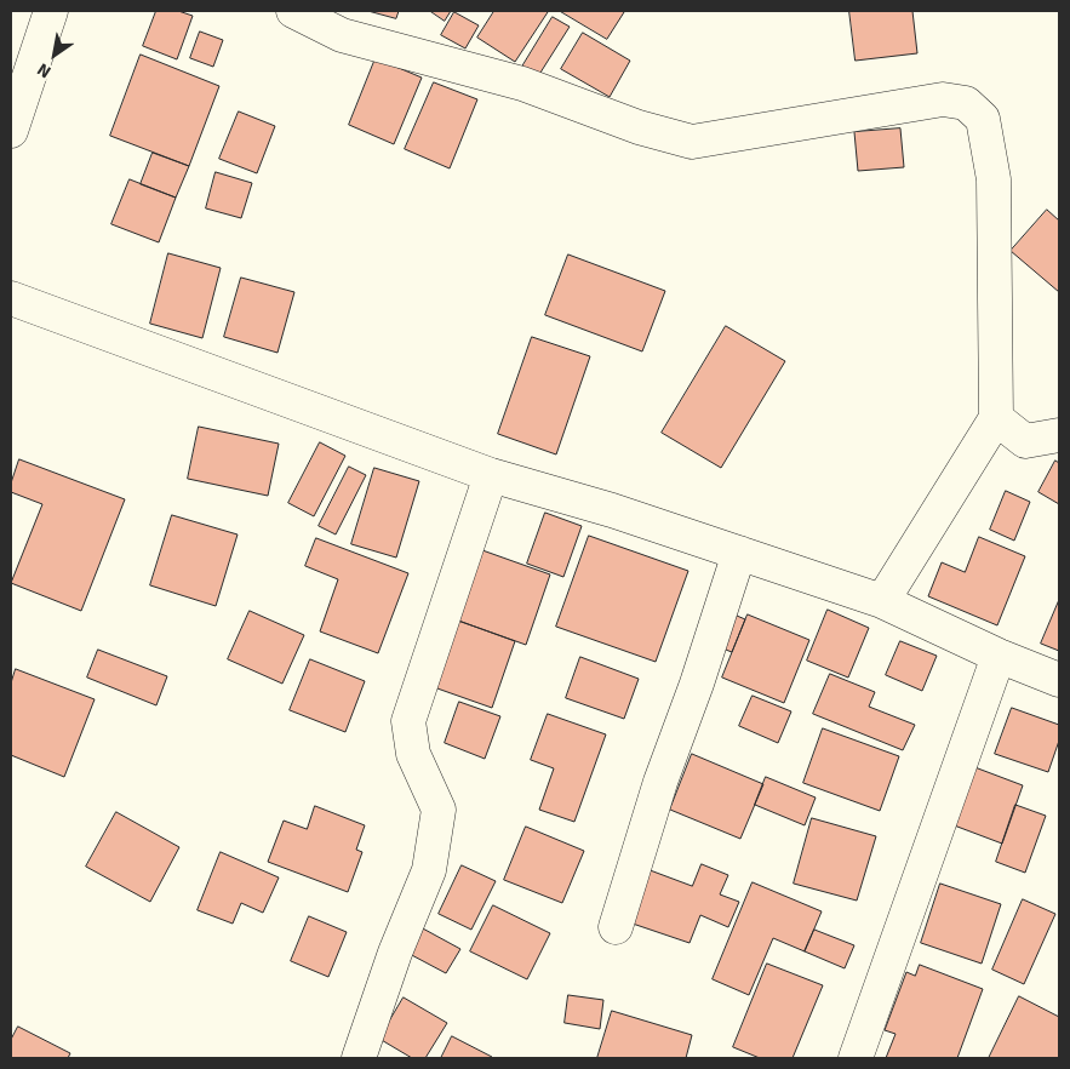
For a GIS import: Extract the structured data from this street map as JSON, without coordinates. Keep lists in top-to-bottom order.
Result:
{
  "north": "bottom left"
}
